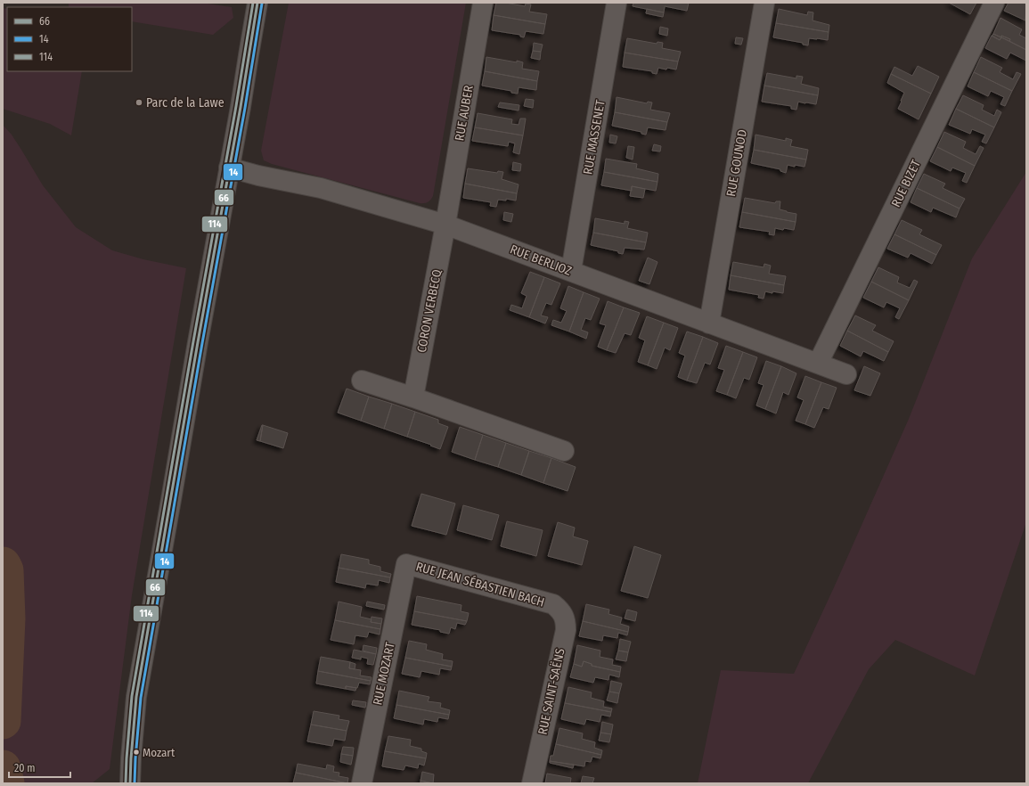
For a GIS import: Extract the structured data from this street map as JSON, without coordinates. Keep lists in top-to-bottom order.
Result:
{
  "streets": {
    "street": [
      "RUE AUBER",
      "RUE MASSENET",
      "RUE GOUNOD",
      "RUE BIZET",
      "RUE BERLIOZ",
      "CORON VERBECQ",
      "RUE JEAN SÉBASTIEN BACH",
      "RUE MOZART",
      "RUE SAINT-SAËNS"
    ]
  },
  "crossings": [
    ["RUE AUBER", "RUE BERLIOZ"],
    ["RUE AUBER", "CORON VERBECQ"],
    ["RUE MASSENET", "RUE BERLIOZ"],
    ["RUE GOUNOD", "RUE BERLIOZ"],
    ["RUE BIZET", "RUE BERLIOZ"],
    ["RUE BERLIOZ", "CORON VERBECQ"],
    ["RUE JEAN SÉBASTIEN BACH", "RUE MOZART"],
    ["RUE JEAN SÉBASTIEN BACH", "RUE SAINT-SAËNS"]
  ],
  "places": ["Parc de la Lawe", "Mozart"],
  "lines": ["transit line 66", "transit line 114", "transit line 14"],
  "legend": ["66", "14", "114"],
  "scale_bar": "20 m"
}
